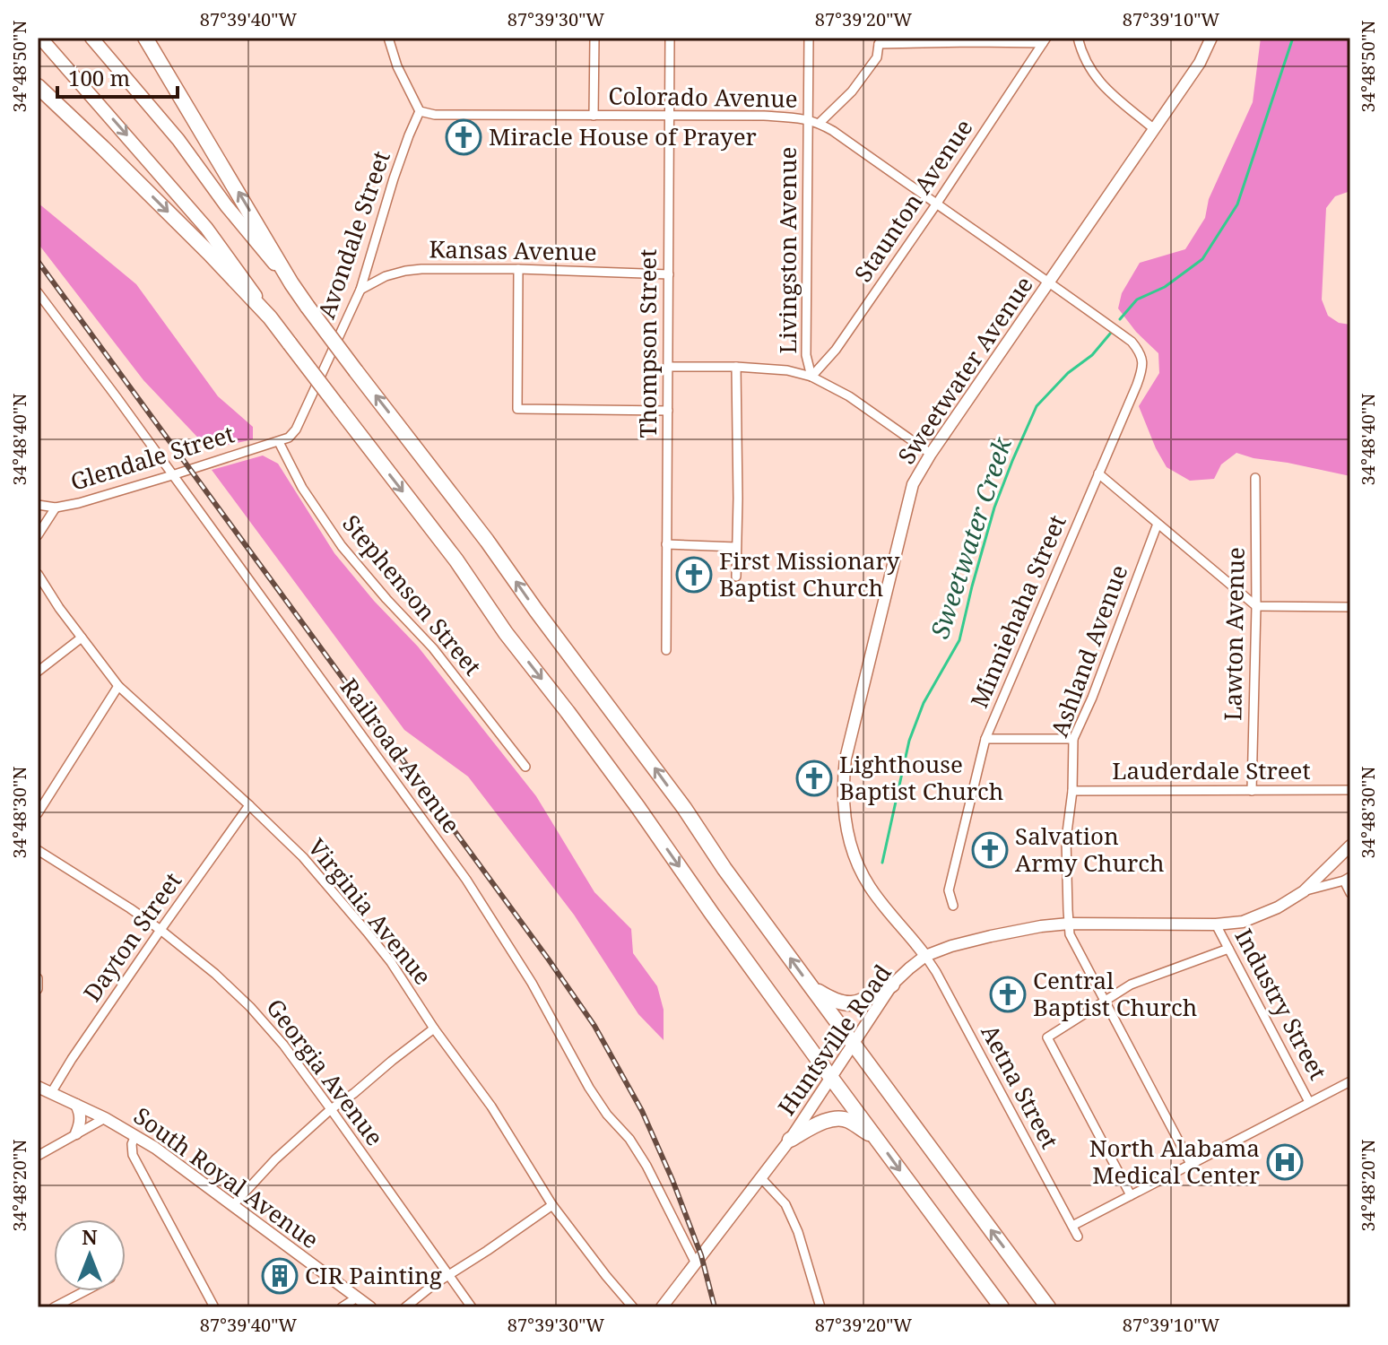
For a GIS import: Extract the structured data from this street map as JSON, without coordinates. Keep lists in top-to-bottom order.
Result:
{
  "streets": {
    "street": [
      "Colorado Avenue",
      "Staunton Avenue",
      "Avondale Street",
      "Livingston Avenue",
      "Kansas Avenue",
      "Thompson Street",
      "Sweetwater Avenue",
      "Glendale Street",
      "Stephenson Street",
      "Minniehaha Street",
      "Lawton Avenue",
      "Ashland Avenue",
      "Railroad Avenue",
      "Lauderdale Street",
      "Virginia Avenue",
      "Dayton Street",
      "Industry Street",
      "Huntsville Road",
      "Georgia Avenue",
      "Aetna Street",
      "South Royal Avenue"
    ]
  },
  "crossings": [
    ["Colorado Avenue", "Staunton Avenue"],
    ["Colorado Avenue", "Avondale Street"],
    ["Colorado Avenue", "Livingston Avenue"],
    ["Colorado Avenue", "Thompson Street"],
    ["Colorado Avenue", "Sweetwater Avenue"],
    ["Colorado Avenue", "Minniehaha Street"],
    ["Staunton Avenue", "Livingston Avenue"],
    ["Avondale Street", "Kansas Avenue"],
    ["Avondale Street", "Glendale Street"],
    ["Avondale Street", "Stephenson Street"],
    ["Kansas Avenue", "Thompson Street"],
    ["Sweetwater Avenue", "Huntsville Road"],
    ["Sweetwater Avenue", "Aetna Street"],
    ["Glendale Street", "Stephenson Street"],
    ["Glendale Street", "Railroad Avenue"],
    ["Lawton Avenue", "Lauderdale Street"],
    ["Ashland Avenue", "Lauderdale Street"],
    ["Ashland Avenue", "Huntsville Road"],
    ["Railroad Avenue", "Huntsville Road"],
    ["Virginia Avenue", "Dayton Street"],
    ["Dayton Street", "Georgia Avenue"],
    ["Dayton Street", "South Royal Avenue"],
    ["Industry Street", "Huntsville Road"],
    ["Huntsville Road", "Aetna Street"]
  ],
  "water": ["Sweetwater Creek"],
  "places": {
    "church": [
      "Miracle House of Prayer",
      "First Missionary Baptist Church",
      "Lighthouse Baptist Church",
      "Salvation Army Church",
      "Central Baptist Church"
    ],
    "hospital": ["North Alabama Medical Center"],
    "building": ["CIR Painting"]
  },
  "scale_bar": "100 m",
  "north": "top",
  "coordinates": [
    "87°39'40\"W",
    "87°39'30\"W",
    "87°39'20\"W",
    "87°39'10\"W",
    "34°48'50\"N",
    "34°48'40\"N",
    "34°48'30\"N",
    "34°48'20\"N"
  ]
}
